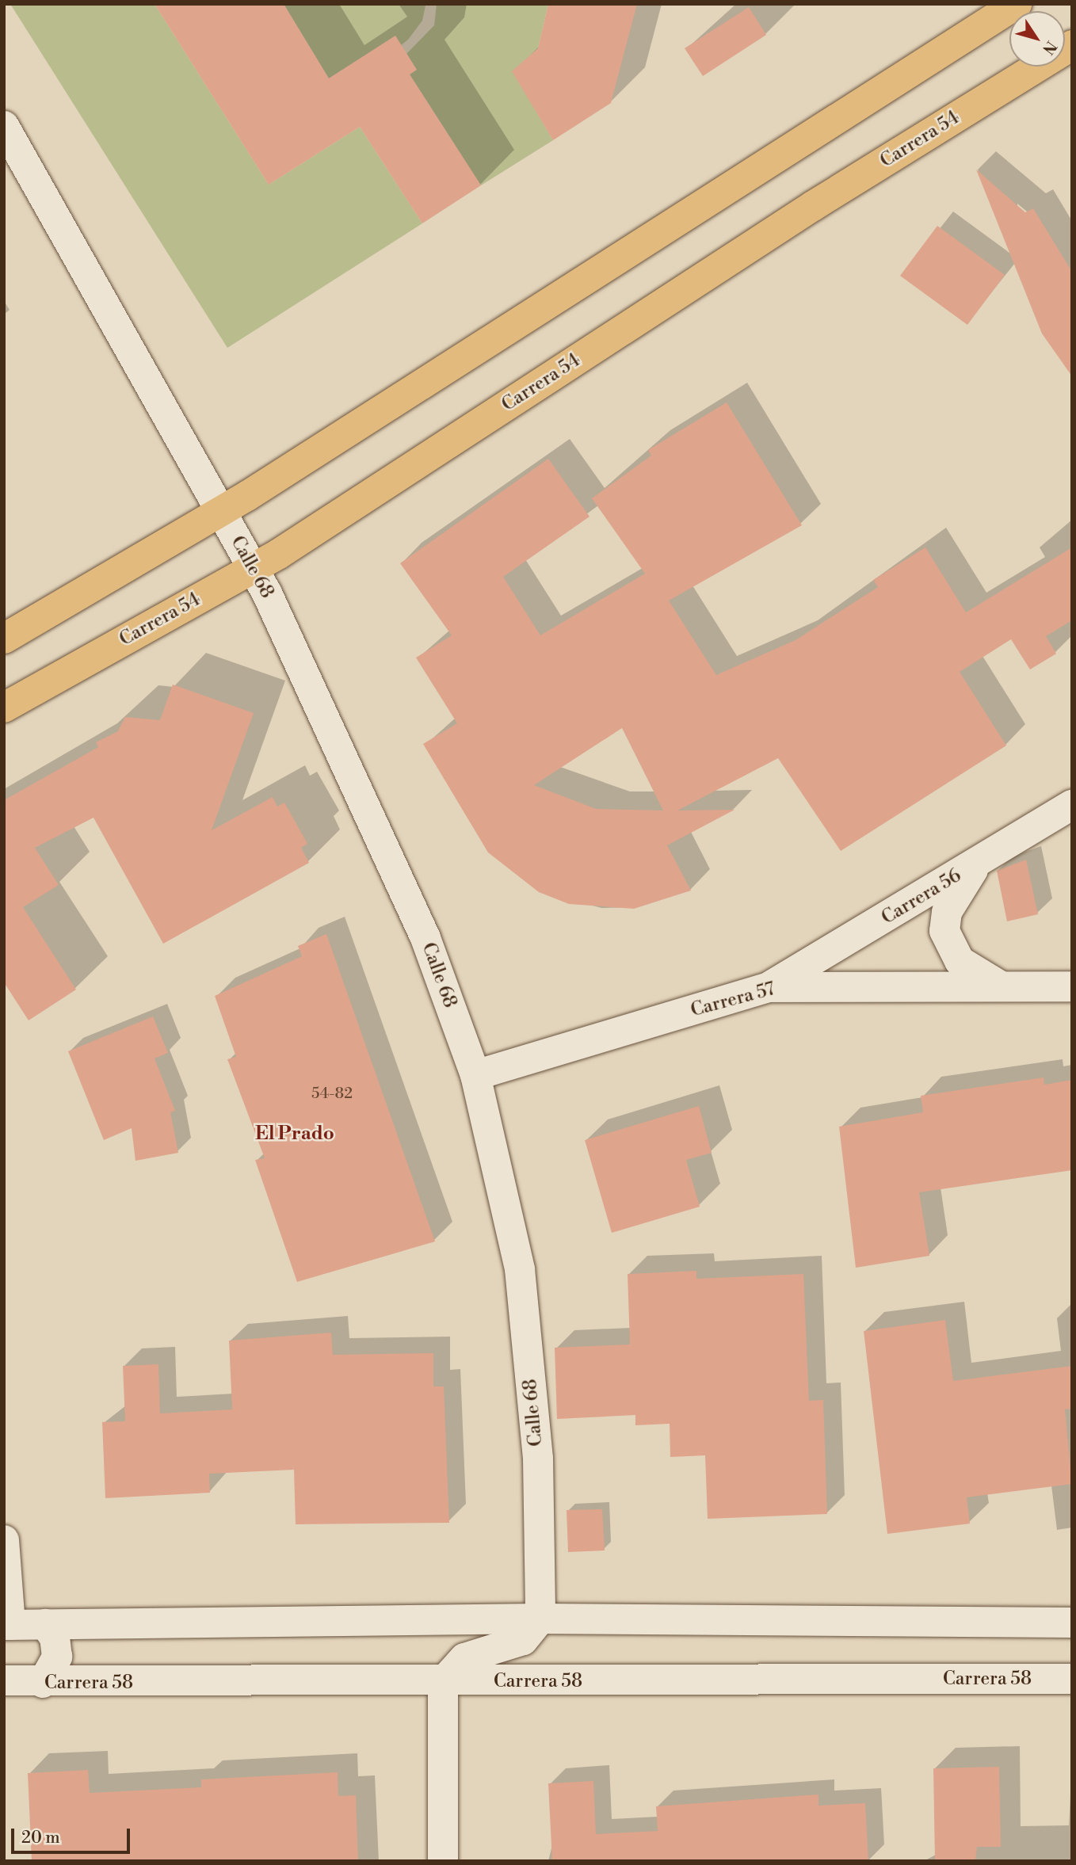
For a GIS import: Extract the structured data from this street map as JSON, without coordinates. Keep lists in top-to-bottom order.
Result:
{
  "streets": {
    "main road": ["Carrera 54"],
    "street": [
      "Calle 68",
      "Carrera 56",
      "Carrera 57",
      "Carrera 58"
    ]
  },
  "crossings": [
    ["Carrera 54", "Calle 68"],
    ["Calle 68", "Carrera 57"],
    ["Carrera 56", "Carrera 57"]
  ],
  "districts": ["El Prado"],
  "house_numbers": ["54-82"],
  "scale_bar": "20 m",
  "north": "bottom right"
}
